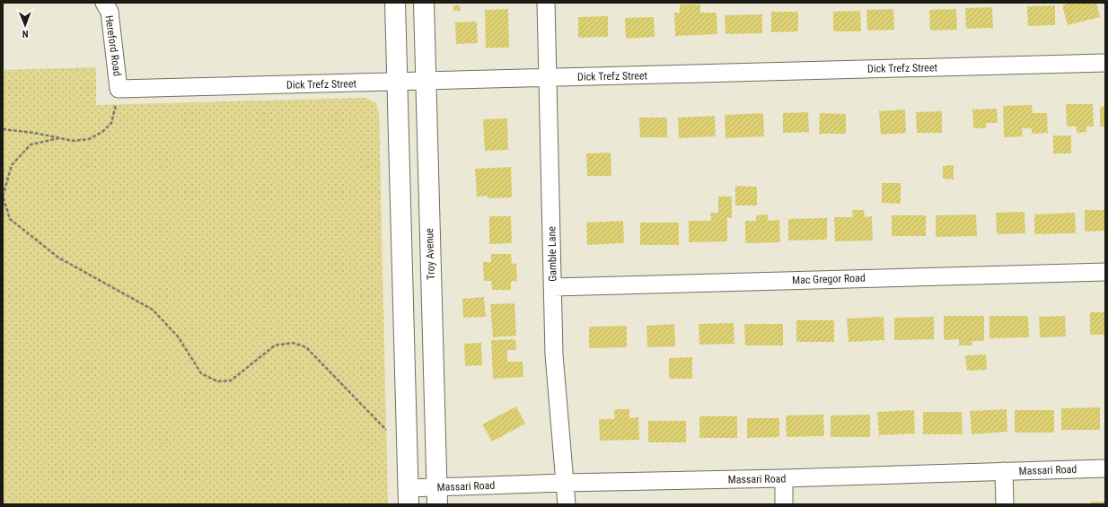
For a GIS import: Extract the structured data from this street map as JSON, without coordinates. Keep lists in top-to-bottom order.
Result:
{
  "streets": {
    "main road": ["Troy Avenue"],
    "street": [
      "Hereford Road",
      "Dick Trefz Street",
      "Gamble Lane",
      "Mac Gregor Road",
      "Massari Road"
    ]
  },
  "crossings": [
    ["Hereford Road", "Dick Trefz Street"],
    ["Dick Trefz Street", "Troy Avenue"],
    ["Dick Trefz Street", "Gamble Lane"],
    ["Troy Avenue", "Massari Road"],
    ["Gamble Lane", "Mac Gregor Road"],
    ["Gamble Lane", "Massari Road"]
  ],
  "north": "bottom"
}
